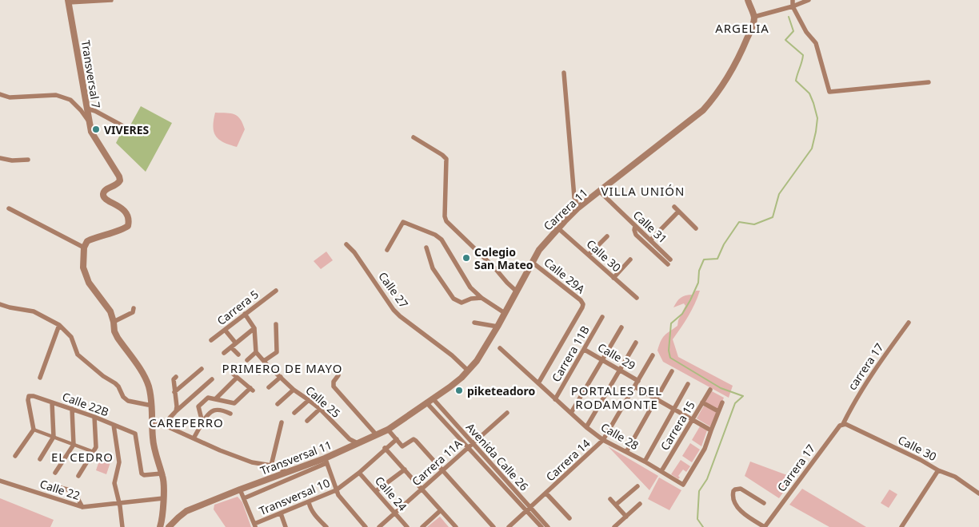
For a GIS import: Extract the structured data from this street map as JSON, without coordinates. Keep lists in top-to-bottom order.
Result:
{
  "streets": {
    "street": [
      "Transversal 7",
      "Carrera 11",
      "Calle 31",
      "Calle 30",
      "Calle 29A",
      "Calle 27",
      "Carrera 5",
      "Carrera 11B",
      "Calle 29",
      "carrera 17",
      "Calle 25",
      "Calle 22B",
      "Carrera 15",
      "Calle 28",
      "Avenida Calle 26",
      "Transversal 11",
      "Carrera 14",
      "Carrera 11A",
      "Carrera 17",
      "Calle 22",
      "Calle 24",
      "Transversal 10"
    ]
  },
  "crossings": [
    ["Carrera 11", "Calle 31"],
    ["Carrera 11", "Calle 30"],
    ["Carrera 11", "Calle 29A"],
    ["Carrera 11", "Calle 27"],
    ["Carrera 11", "Avenida Calle 26"],
    ["Carrera 11", "Transversal 11"],
    ["Calle 30", "carrera 17"],
    ["Calle 30", "Carrera 17"],
    ["Calle 29A", "Calle 28"],
    ["Carrera 11B", "Calle 29"],
    ["Carrera 11B", "Calle 28"],
    ["Calle 29", "Carrera 15"],
    ["Calle 29", "Calle 28"],
    ["Calle 29", "Carrera 14"],
    ["carrera 17", "Carrera 17"],
    ["Calle 25", "Transversal 11"],
    ["Carrera 15", "Calle 28"],
    ["Calle 28", "Carrera 14"],
    ["Avenida Calle 26", "Carrera 14"],
    ["Avenida Calle 26", "Carrera 11A"],
    ["Carrera 11A", "Calle 24"],
    ["Calle 24", "Transversal 10"]
  ],
  "districts": [
    "ARGELIA",
    "VILLA UNIÓN",
    "PRIMERO DE MAYO",
    "PORTALES DEL RODAMONTE",
    "CAREPERRO",
    "EL CEDRO"
  ],
  "places": ["VIVERES", "Colegio San Mateo", "piketeadoro"]
}
